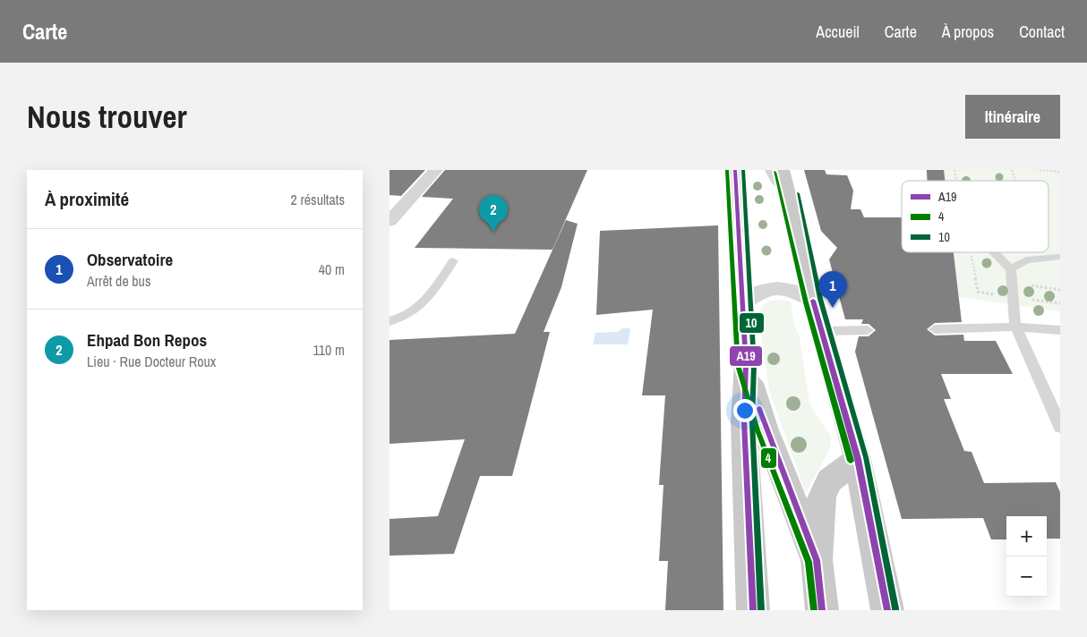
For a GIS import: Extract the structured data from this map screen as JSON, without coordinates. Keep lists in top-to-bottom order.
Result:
{
  "lines": ["transit line A19", "transit line 4", "transit line 10"],
  "legend": ["A19", "4", "10"],
  "page": {
    "header": "Carte",
    "nav": [
      "Accueil",
      "Carte",
      "À propos",
      "Contact"
    ],
    "buttons": "Itinéraire",
    "title": "Nous trouver",
    "heading": ["À proximité", "2 résultats"],
    "pins": ["2", "1"],
    "list": [
      {
        "mark": "1",
        "name": "Observatoire",
        "note": "Arrêt de bus",
        "value": "40 m"
      },
      {
        "mark": "2",
        "name": "Ehpad Bon Repos",
        "note": "Lieu · Rue Docteur Roux",
        "value": "110 m"
      }
    ],
    "map_buttons": ["+", "−"]
  }
}
